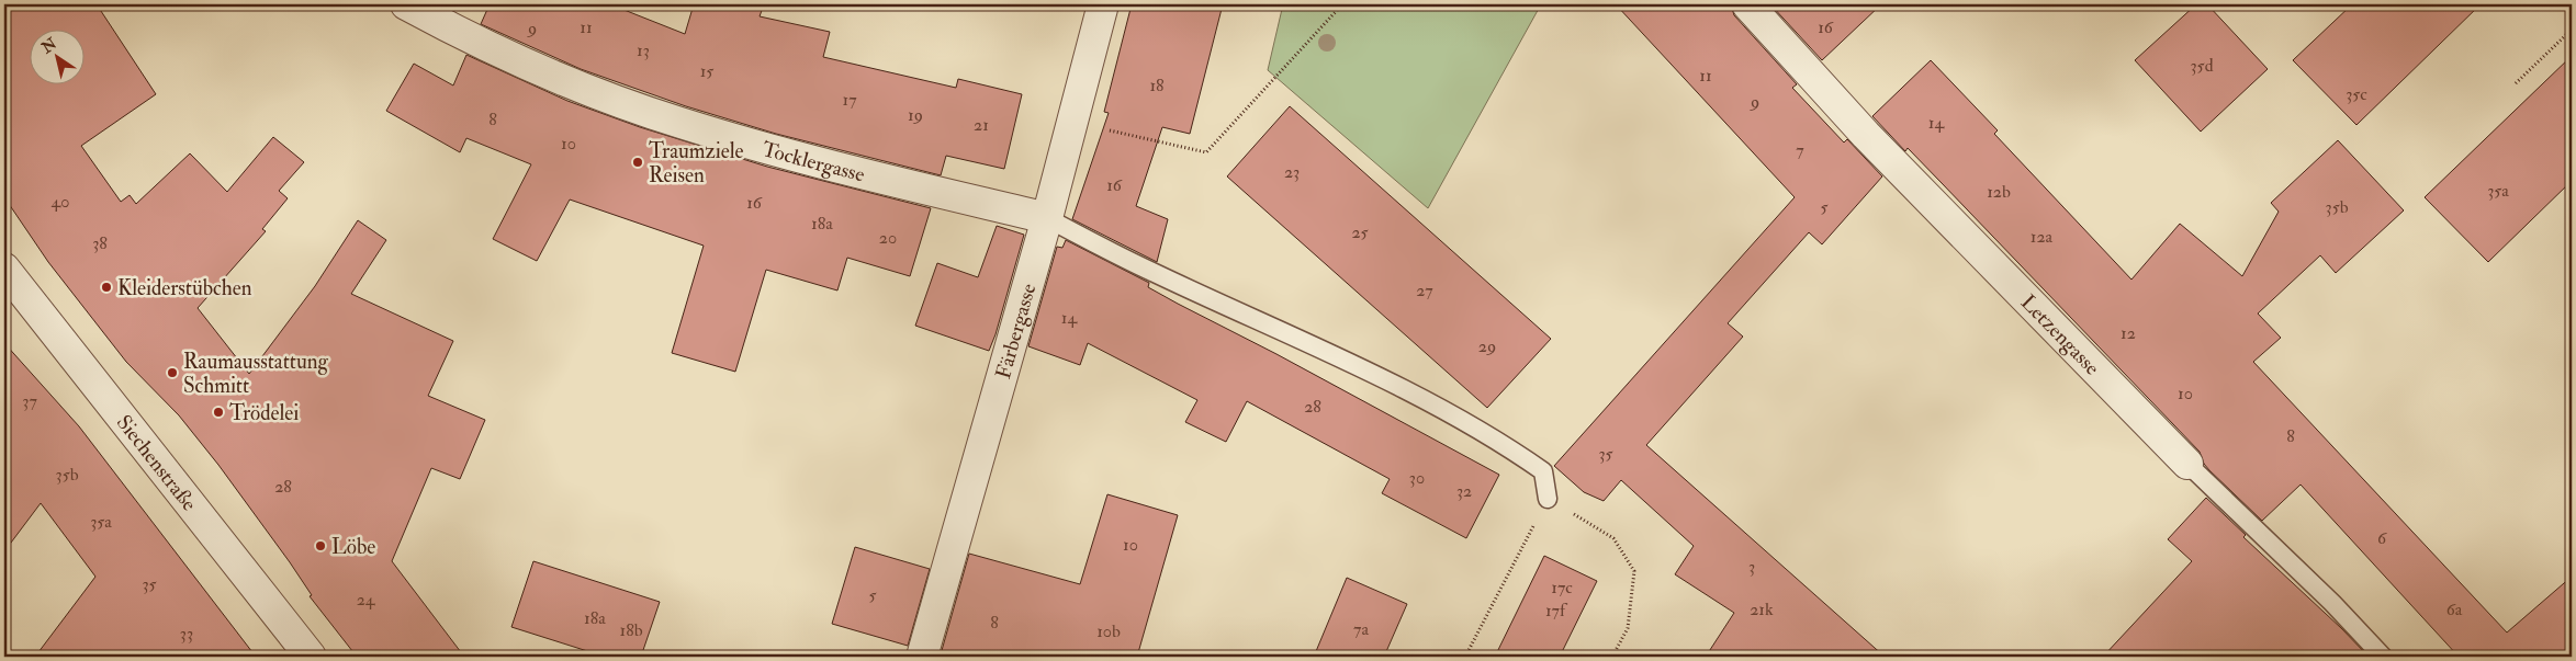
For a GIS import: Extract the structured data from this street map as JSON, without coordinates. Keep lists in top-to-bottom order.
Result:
{
  "streets": {
    "street": [
      "Tocklergasse",
      "Färbergasse",
      "Letzengasse",
      "Siechenstraße"
    ]
  },
  "crossings": [
    ["Tocklergasse", "Färbergasse"]
  ],
  "places": [
    "Traumziele Reisen",
    "Kleiderstübchen",
    "Raumausstattung Schmitt",
    "Trödelei",
    "Löbe"
  ],
  "house_numbers": [
    "11",
    "16",
    "9",
    "13",
    "35d",
    "15",
    "11",
    "18",
    "35c",
    "17",
    "9",
    "19",
    "8",
    "14",
    "21",
    "10",
    "7",
    "23",
    "16",
    "35a",
    "12b",
    "40",
    "16",
    "5",
    "35b",
    "18a",
    "25",
    "12a",
    "20",
    "38",
    "27",
    "14",
    "12",
    "29",
    "10",
    "37",
    "28",
    "8",
    "35",
    "35b",
    "30",
    "28",
    "32",
    "35a",
    "6",
    "10",
    "3",
    "35",
    "17c",
    "5",
    "24",
    "21k",
    "6a",
    "17f",
    "18a",
    "8",
    "7a",
    "18b",
    "10b",
    "33"
  ],
  "north": "top left"
}
